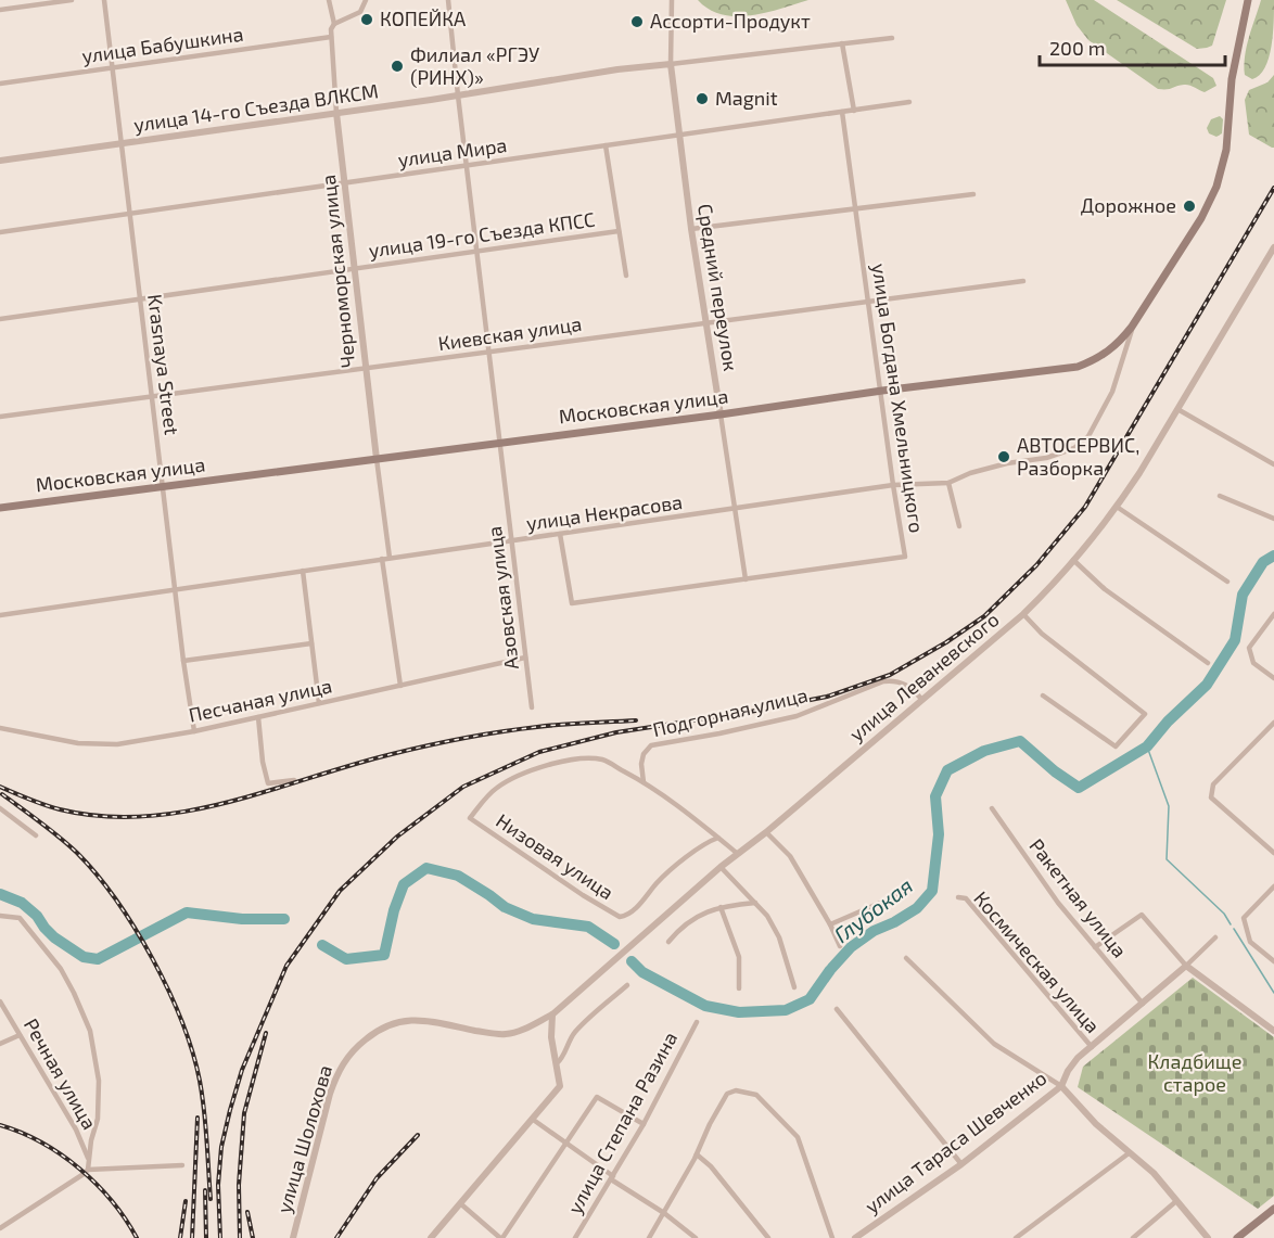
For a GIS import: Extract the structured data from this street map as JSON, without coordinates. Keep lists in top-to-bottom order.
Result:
{
  "streets": {
    "main road": ["Московская улица"],
    "street": [
      "улица Бабушкина",
      "улица 14-го Съезда ВЛКСМ",
      "улица Мира",
      "улица 19-го Съезда КПСС",
      "Черноморская улица",
      "Средний переулок",
      "Киевская улица",
      "Krasnaya Street",
      "улица Богдана Хмельницкого",
      "улица Некрасова",
      "Азовская улица",
      "улица Леваневского",
      "Песчаная улица",
      "Подгорная улица",
      "Низовая улица",
      "Ракетная улица",
      "Космическая улица",
      "Речная улица",
      "улица Степана Разина",
      "улица Шолохова",
      "улица Тараса Шевченко"
    ]
  },
  "crossings": [
    ["улица Бабушкина", "Черноморская улица"],
    ["улица Бабушкина", "Krasnaya Street"],
    ["улица 14-го Съезда ВЛКСМ", "Черноморская улица"],
    ["улица 14-го Съезда ВЛКСМ", "Средний переулок"],
    ["улица 14-го Съезда ВЛКСМ", "Krasnaya Street"],
    ["улица 14-го Съезда ВЛКСМ", "Азовская улица"],
    ["улица Мира", "Черноморская улица"],
    ["улица Мира", "Средний переулок"],
    ["улица Мира", "Krasnaya Street"],
    ["улица Мира", "улица Богдана Хмельницкого"],
    ["улица Мира", "Азовская улица"],
    ["улица 19-го Съезда КПСС", "Черноморская улица"],
    ["улица 19-го Съезда КПСС", "Krasnaya Street"],
    ["улица 19-го Съезда КПСС", "Азовская улица"],
    ["Черноморская улица", "Киевская улица"],
    ["Черноморская улица", "Московская улица"],
    ["Черноморская улица", "улица Некрасова"],
    ["Средний переулок", "Киевская улица"],
    ["Средний переулок", "улица Богдана Хмельницкого"],
    ["Средний переулок", "Московская улица"],
    ["Средний переулок", "улица Некрасова"],
    ["Киевская улица", "Krasnaya Street"],
    ["Киевская улица", "улица Богдана Хмельницкого"],
    ["Киевская улица", "Азовская улица"],
    ["Krasnaya Street", "Московская улица"],
    ["Krasnaya Street", "улица Некрасова"],
    ["Krasnaya Street", "Песчаная улица"],
    ["улица Богдана Хмельницкого", "Московская улица"],
    ["улица Богдана Хмельницкого", "улица Некрасова"],
    ["Московская улица", "улица Некрасова"],
    ["Московская улица", "Азовская улица"],
    ["улица Некрасова", "Азовская улица"],
    ["Азовская улица", "Песчаная улица"],
    ["улица Леваневского", "Подгорная улица"],
    ["улица Леваневского", "улица Шолохова"],
    ["Подгорная улица", "Низовая улица"],
    ["Ракетная улица", "улица Тараса Шевченко"],
    ["Космическая улица", "улица Тараса Шевченко"]
  ],
  "water": ["Глубокая"],
  "parks": ["Кладбище старое"],
  "places": [
    "КОПЕЙКА",
    "Ассорти-Продукт",
    "Филиал «РГЭУ (РИНХ)»",
    "Magnit",
    "Дорожное",
    "АВТОСЕРВИС, Разборка"
  ],
  "scale_bar": "200 m"
}
